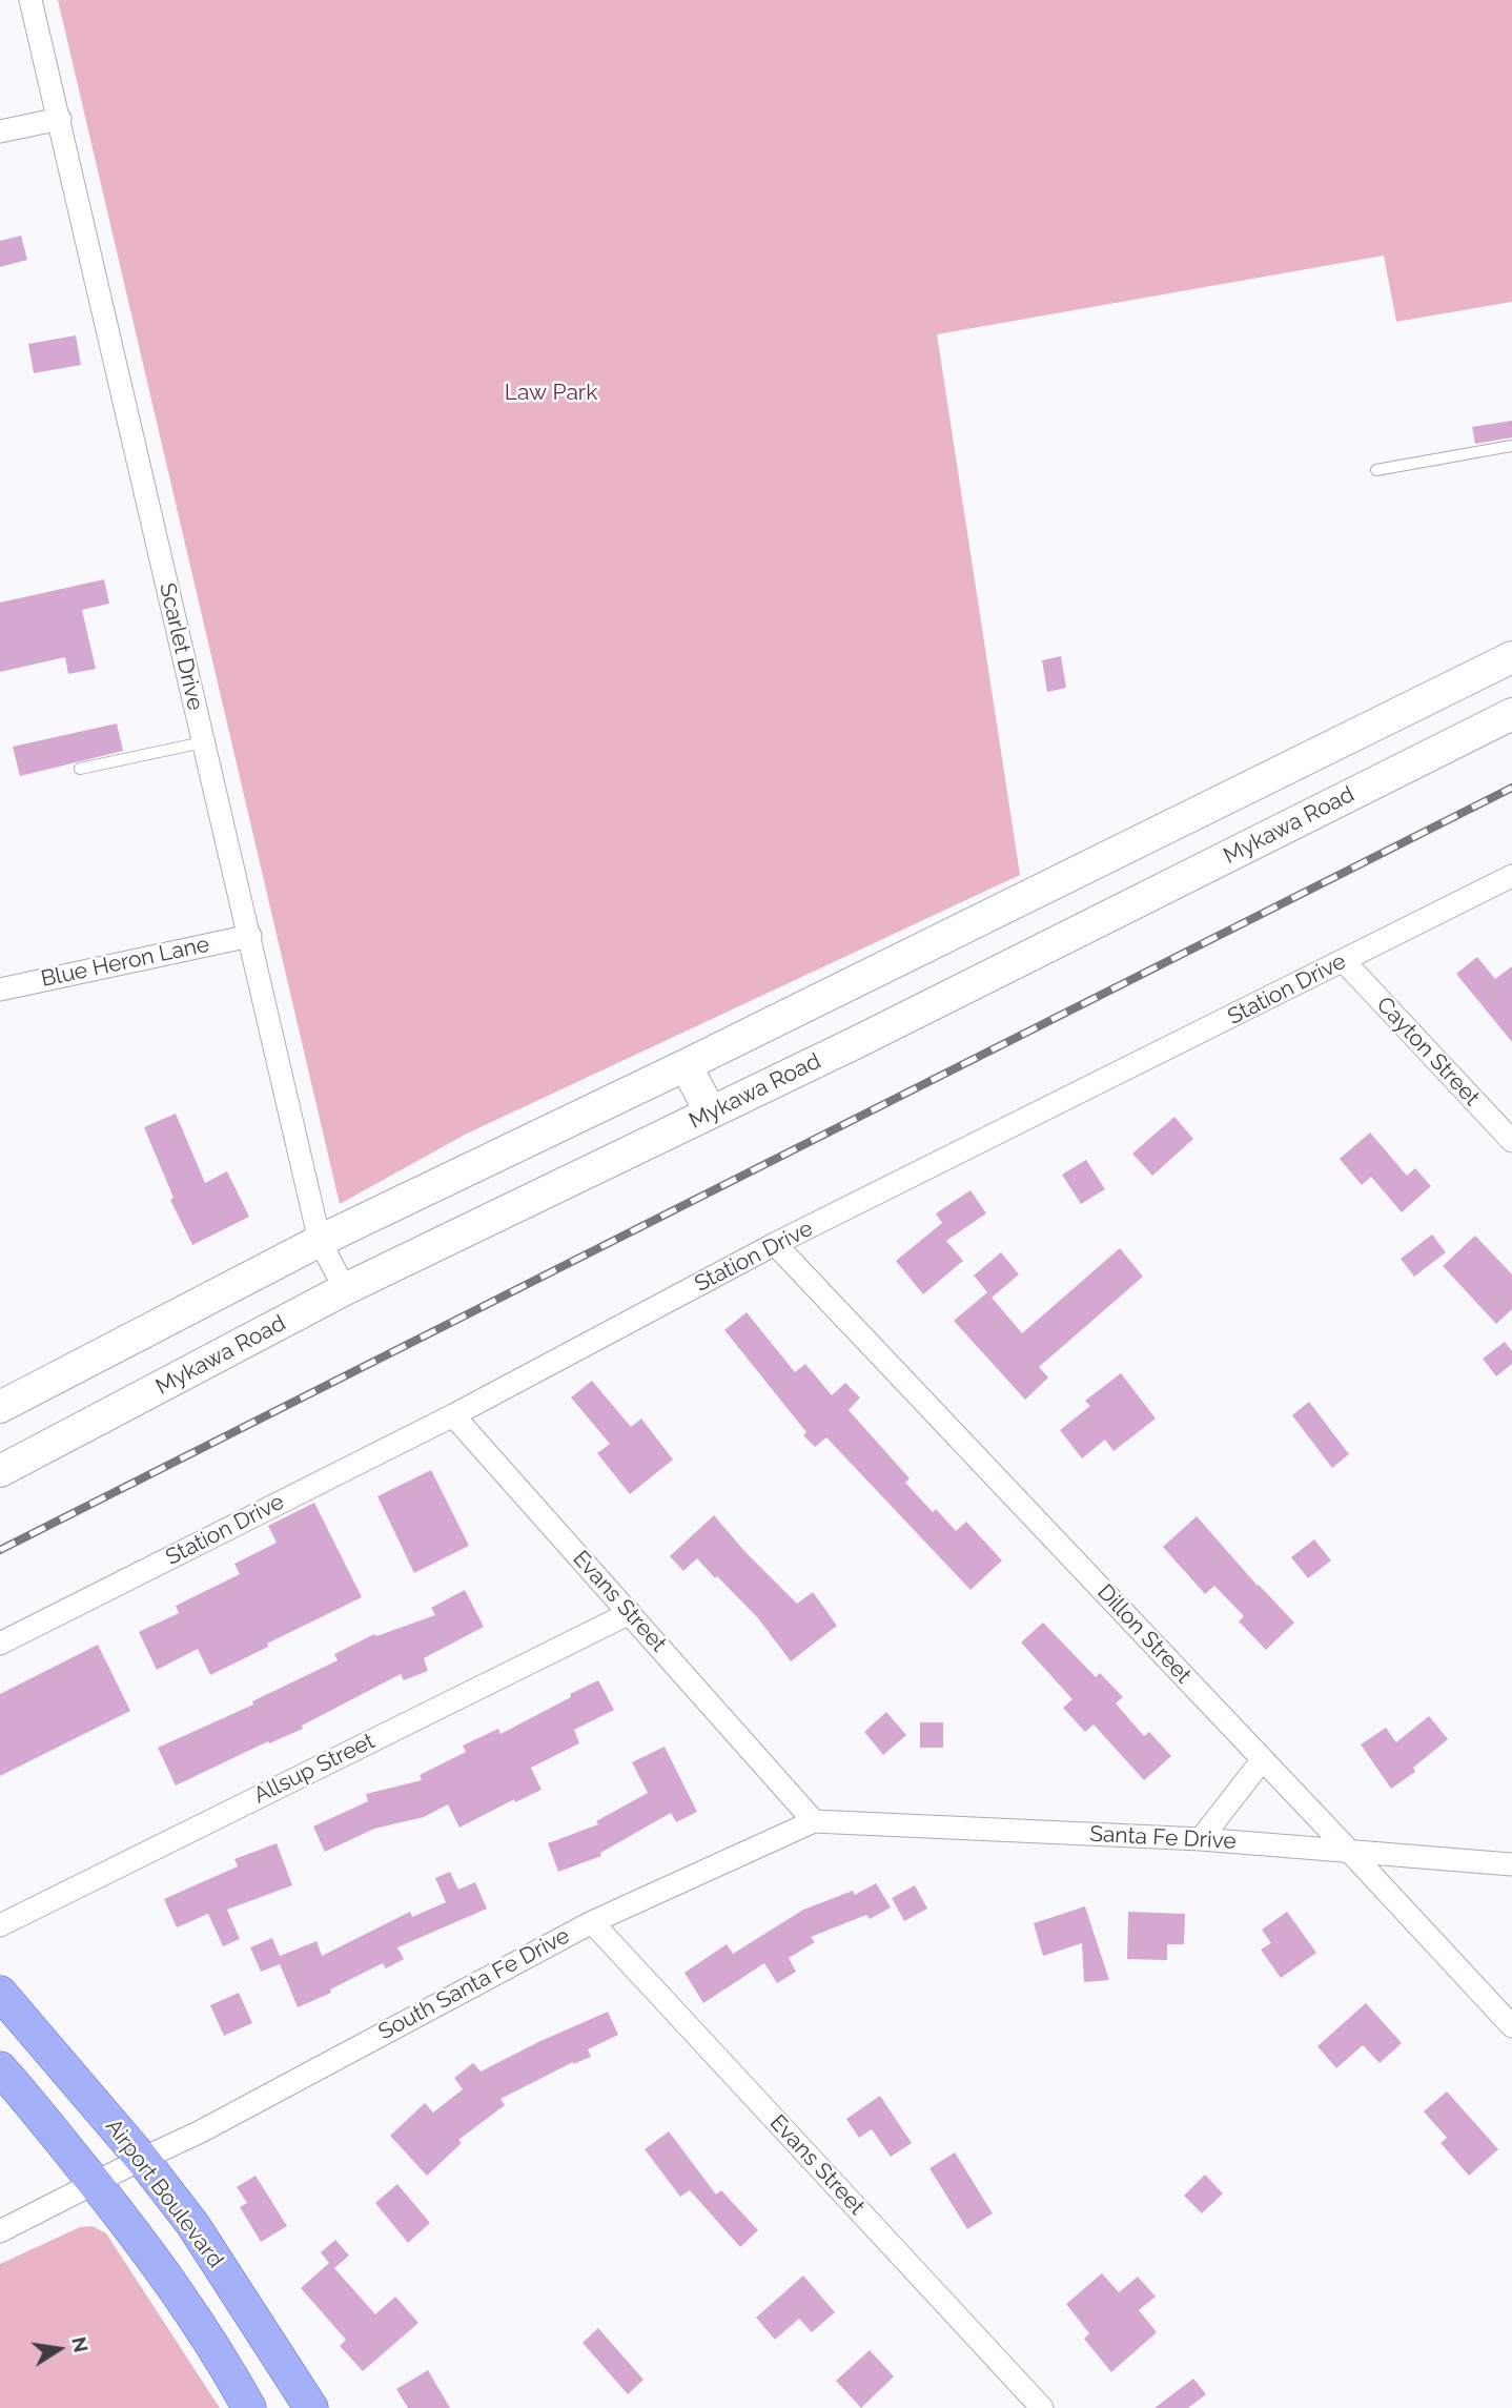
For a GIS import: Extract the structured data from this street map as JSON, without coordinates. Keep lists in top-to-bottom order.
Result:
{
  "streets": {
    "main road": ["Mykawa Road", "Airport Boulevard"],
    "street": [
      "Scarlet Drive",
      "Blue Heron Lane",
      "Station Drive",
      "Cayton Street",
      "Evans Street",
      "Dillon Street",
      "Allsup Street",
      "Santa Fe Drive",
      "South Santa Fe Drive"
    ]
  },
  "crossings": [
    ["Scarlet Drive", "Mykawa Road"],
    ["Scarlet Drive", "Blue Heron Lane"],
    ["Station Drive", "Cayton Street"],
    ["Station Drive", "Evans Street"],
    ["Station Drive", "Dillon Street"],
    ["Evans Street", "Allsup Street"],
    ["Evans Street", "Santa Fe Drive"],
    ["Evans Street", "South Santa Fe Drive"],
    ["Dillon Street", "Santa Fe Drive"],
    ["Santa Fe Drive", "South Santa Fe Drive"],
    ["South Santa Fe Drive", "Airport Boulevard"]
  ],
  "parks": ["Law Park"],
  "north": "right"
}
